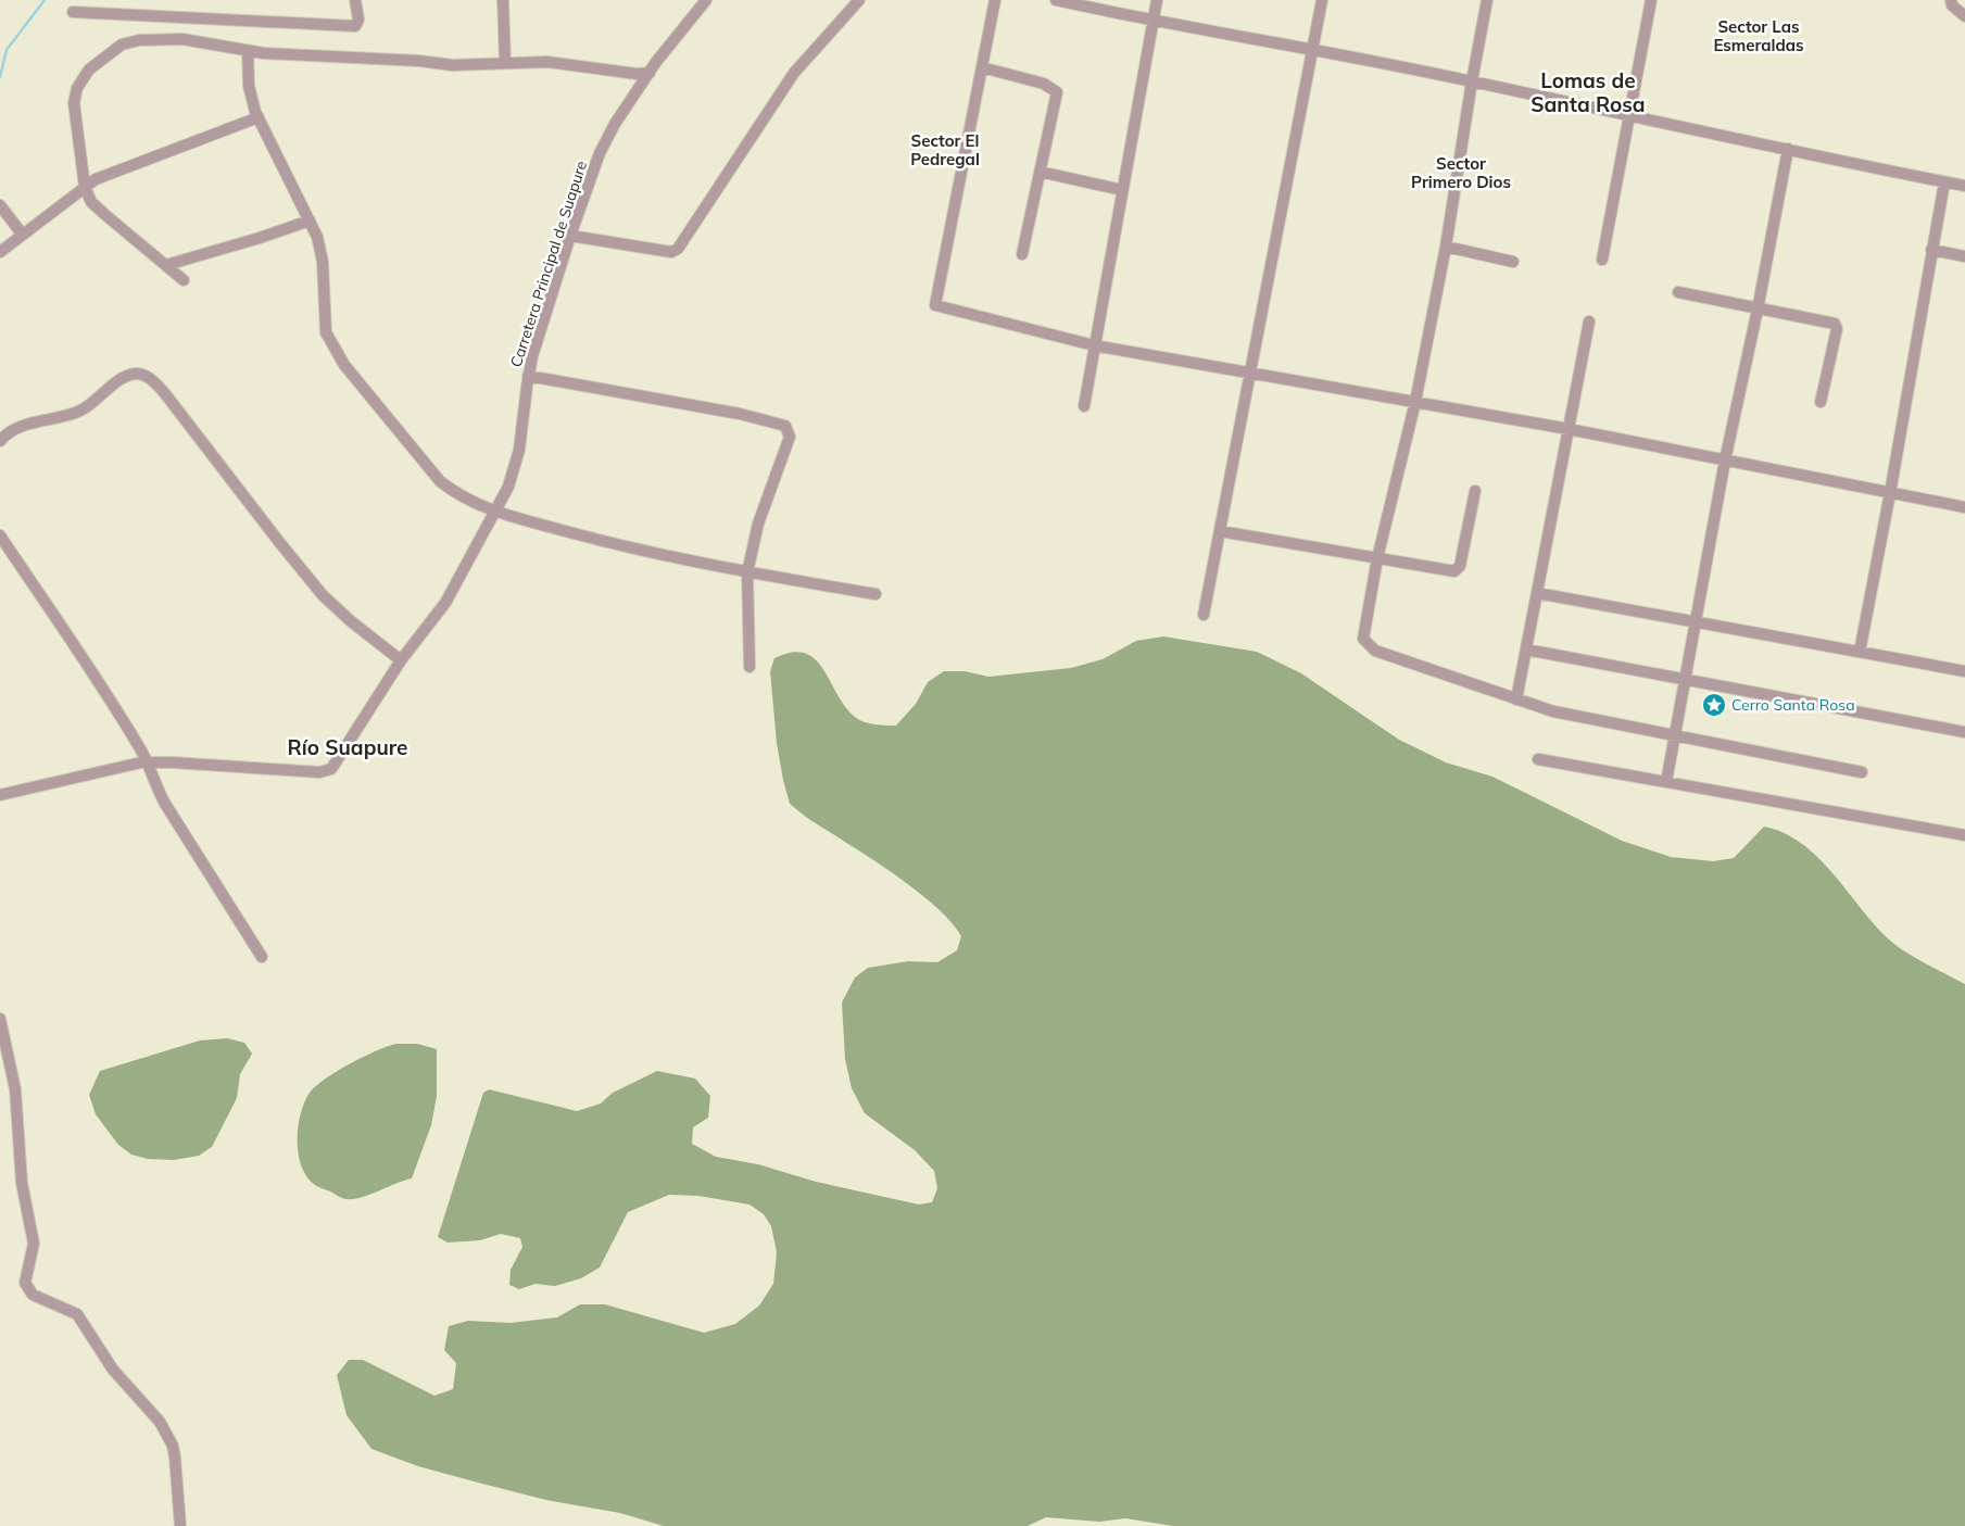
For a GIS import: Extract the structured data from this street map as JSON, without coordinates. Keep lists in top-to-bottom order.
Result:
{
  "streets": {
    "street": ["Carretera Principal de Suapure"]
  },
  "districts": [
    "Sector Las Esmeraldas",
    "Lomas de Santa Rosa",
    "Sector El Pedregal",
    "Sector Primero Dios",
    "Río Suapure"
  ],
  "places": {
    "place": ["Cerro Santa Rosa"]
  }
}
